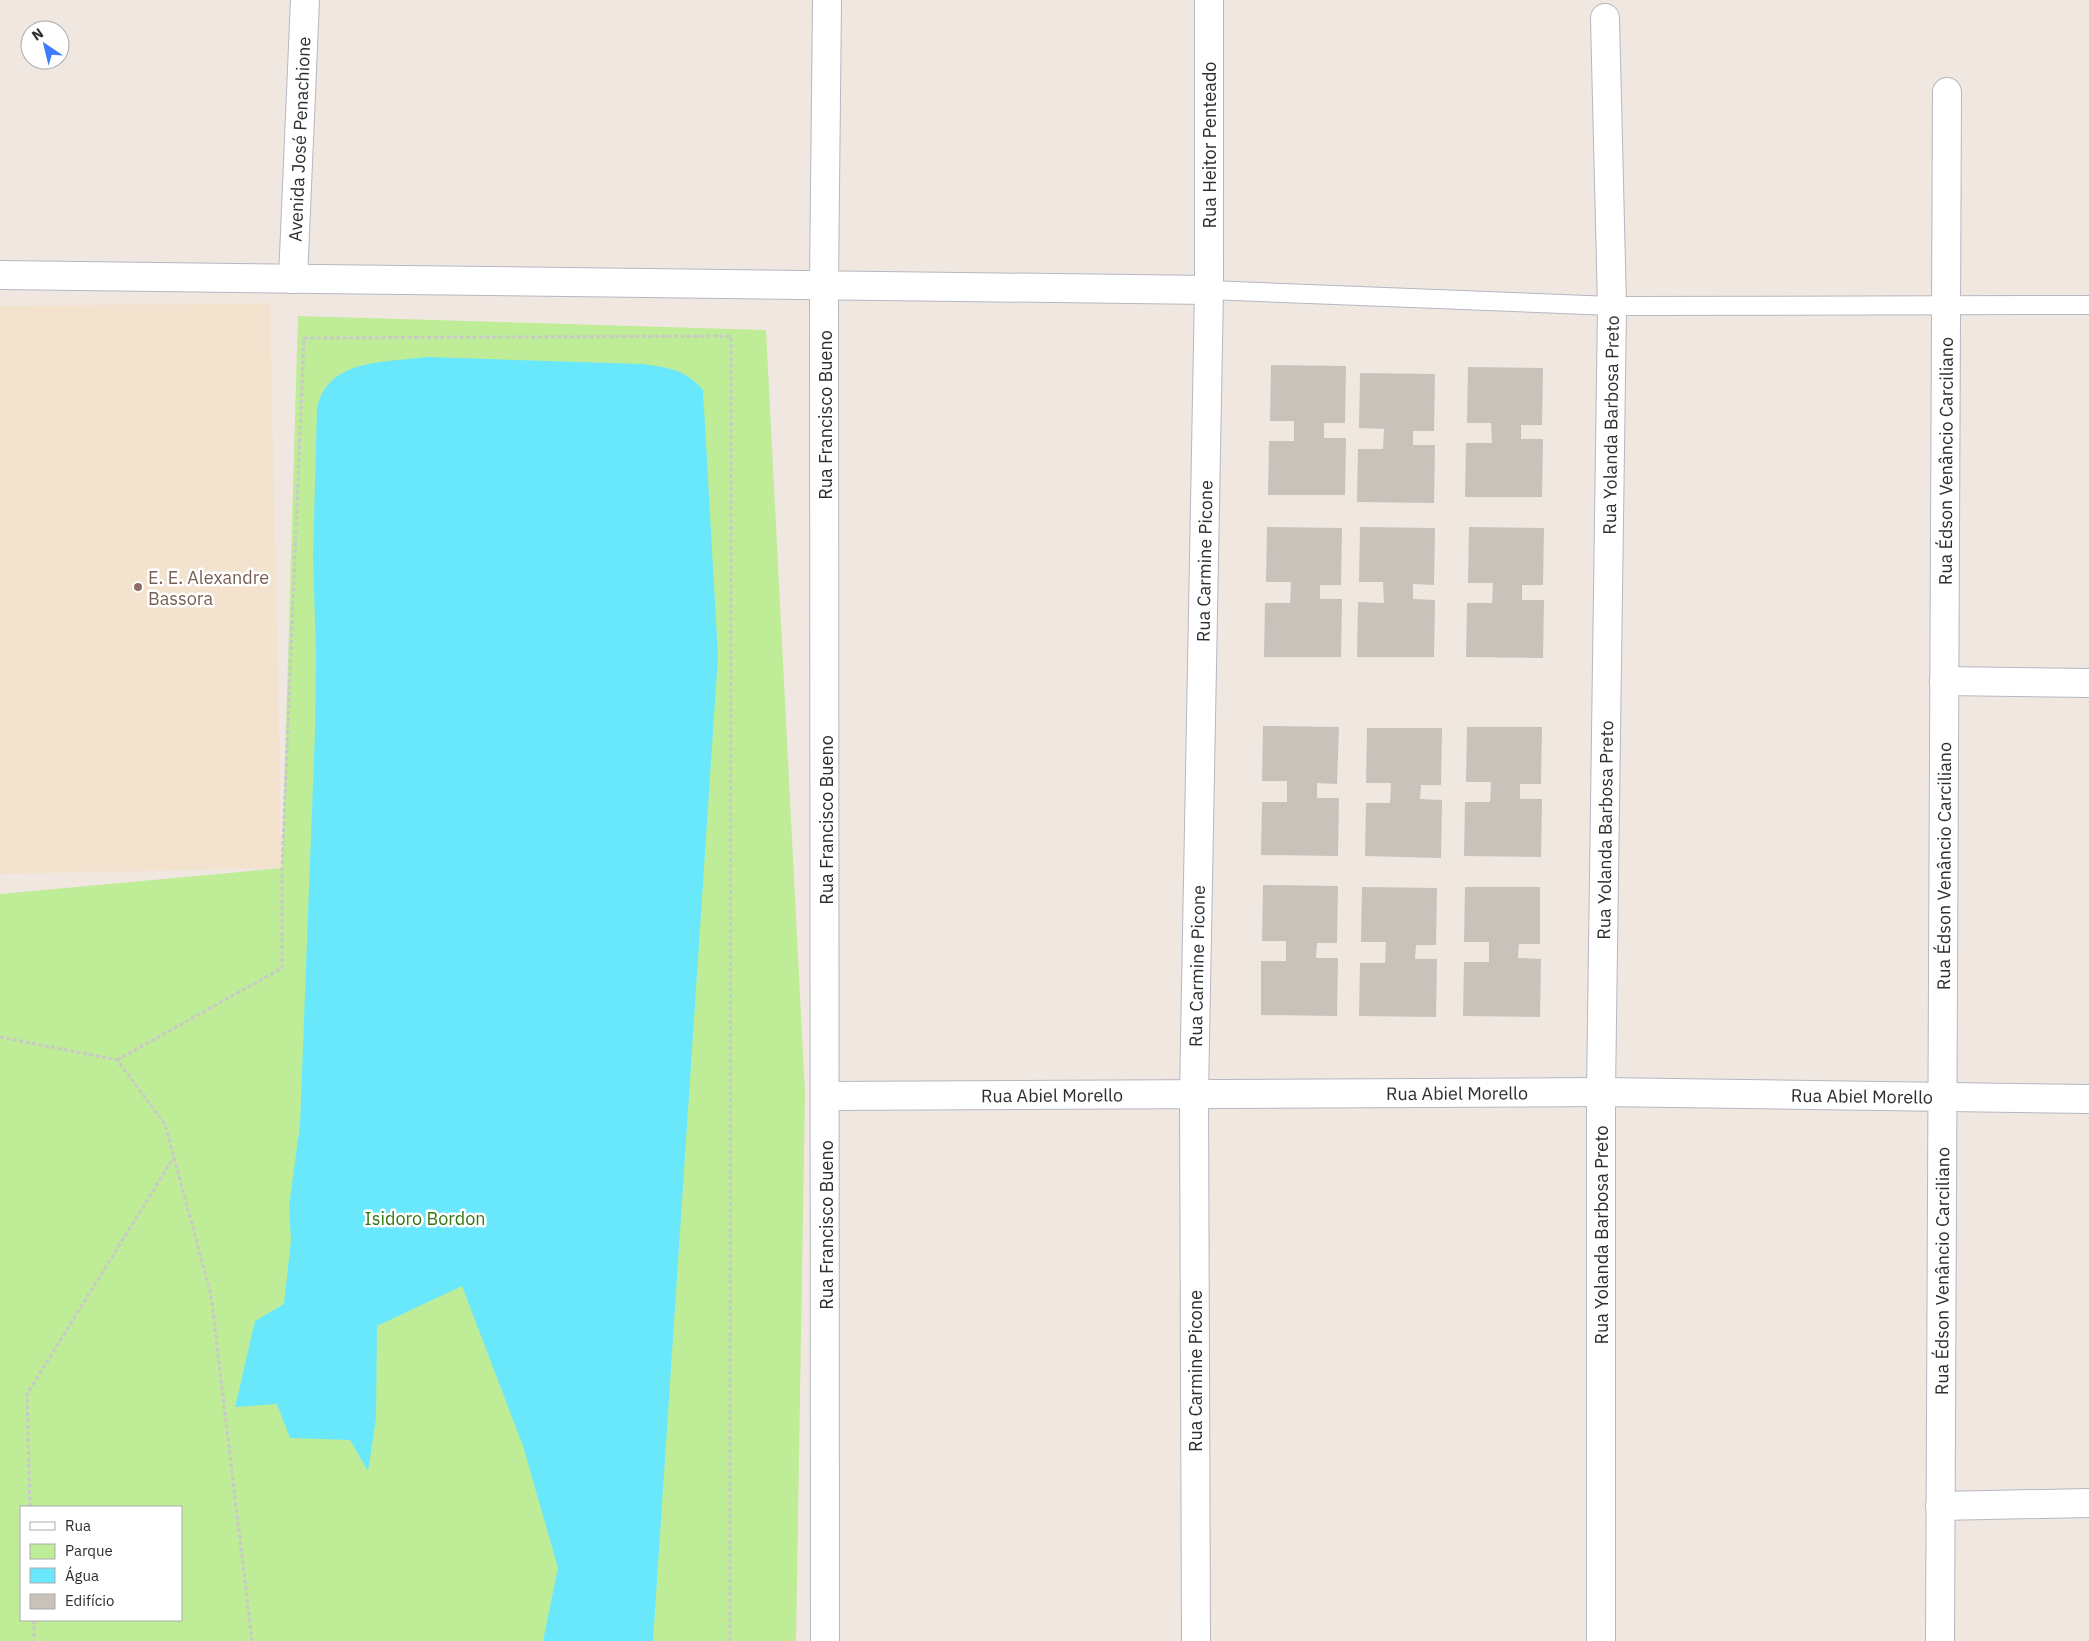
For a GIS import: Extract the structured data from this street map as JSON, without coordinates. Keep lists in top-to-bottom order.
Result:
{
  "streets": {
    "street": [
      "Avenida José Penachione",
      "Rua Heitor Penteado",
      "Rua Francisco Bueno",
      "Rua Yolanda Barbosa Preto",
      "Rua Édson Venâncio Carciliano",
      "Rua Carmine Picone",
      "Rua Abiel Morello"
    ]
  },
  "crossings": [
    ["Rua Heitor Penteado", "Rua Carmine Picone"],
    ["Rua Francisco Bueno", "Rua Abiel Morello"],
    ["Rua Yolanda Barbosa Preto", "Rua Abiel Morello"],
    ["Rua Édson Venâncio Carciliano", "Rua Abiel Morello"],
    ["Rua Carmine Picone", "Rua Abiel Morello"]
  ],
  "parks": ["Isidoro Bordon"],
  "places": ["E. E. Alexandre Bassora"],
  "legend": [
    "Rua",
    "Parque",
    "Água",
    "Edifício"
  ],
  "north": "top left"
}
